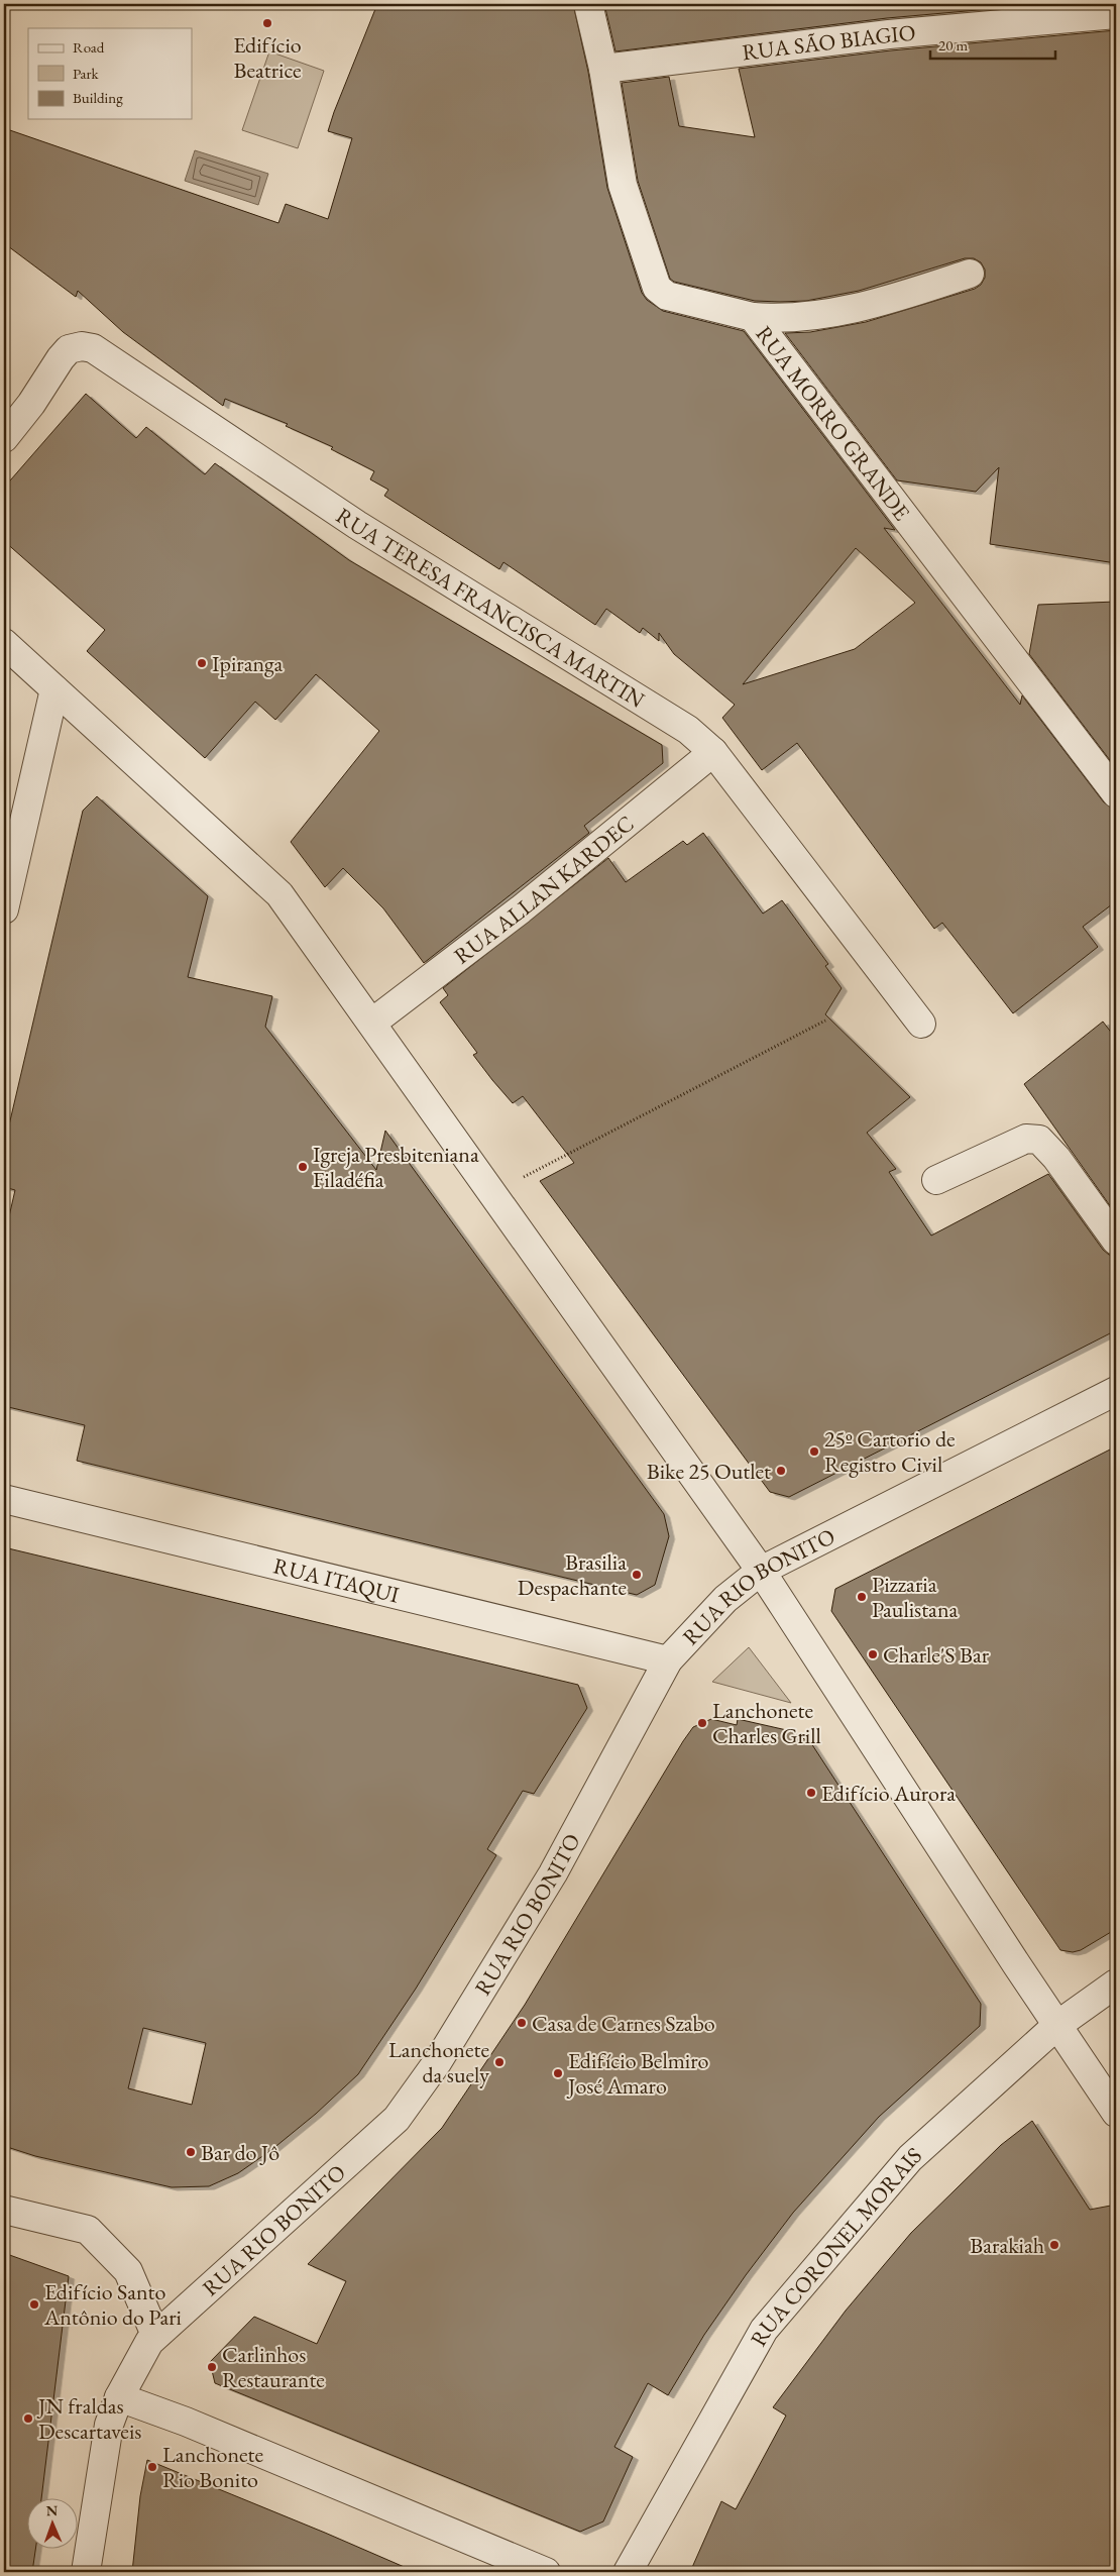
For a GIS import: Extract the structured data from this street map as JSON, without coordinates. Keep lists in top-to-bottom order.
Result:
{
  "streets": {
    "street": [
      "RUA SÃO BIAGIO",
      "RUA MORRO GRANDE",
      "RUA TERESA FRANCISCA MARTIN",
      "RUA ALLAN KARDEC",
      "RUA ITAQUI",
      "RUA RIO BONITO",
      "RUA CORONEL MORAIS"
    ]
  },
  "crossings": [
    ["RUA SÃO BIAGIO", "RUA MORRO GRANDE"],
    ["RUA TERESA FRANCISCA MARTIN", "RUA ALLAN KARDEC"],
    ["RUA ITAQUI", "RUA RIO BONITO"]
  ],
  "places": [
    "Edifício Beatrice",
    "Ipiranga",
    "Igreja Presbiteniana Filadéfia",
    "25º Cartorio de Registro Civil",
    "Bike 25 Outlet",
    "Brasilia Despachante",
    "Pizzaria Paulistana",
    "Charle'S Bar",
    "Lanchonete Charles Grill",
    "Edifício Aurora",
    "Casa de Carnes Szabo",
    "Lanchonete da suely",
    "Edifício Belmiro José Amaro",
    "Bar do Jô",
    "Barakiah",
    "Edifício Santo Antônio do Pari",
    "Carlinhos Restaurante",
    "JN fraldas Descartaveis",
    "Lanchonete Rio Bonito"
  ],
  "legend": ["Road", "Park", "Building"],
  "scale_bar": "20 m",
  "north": "top"
}
